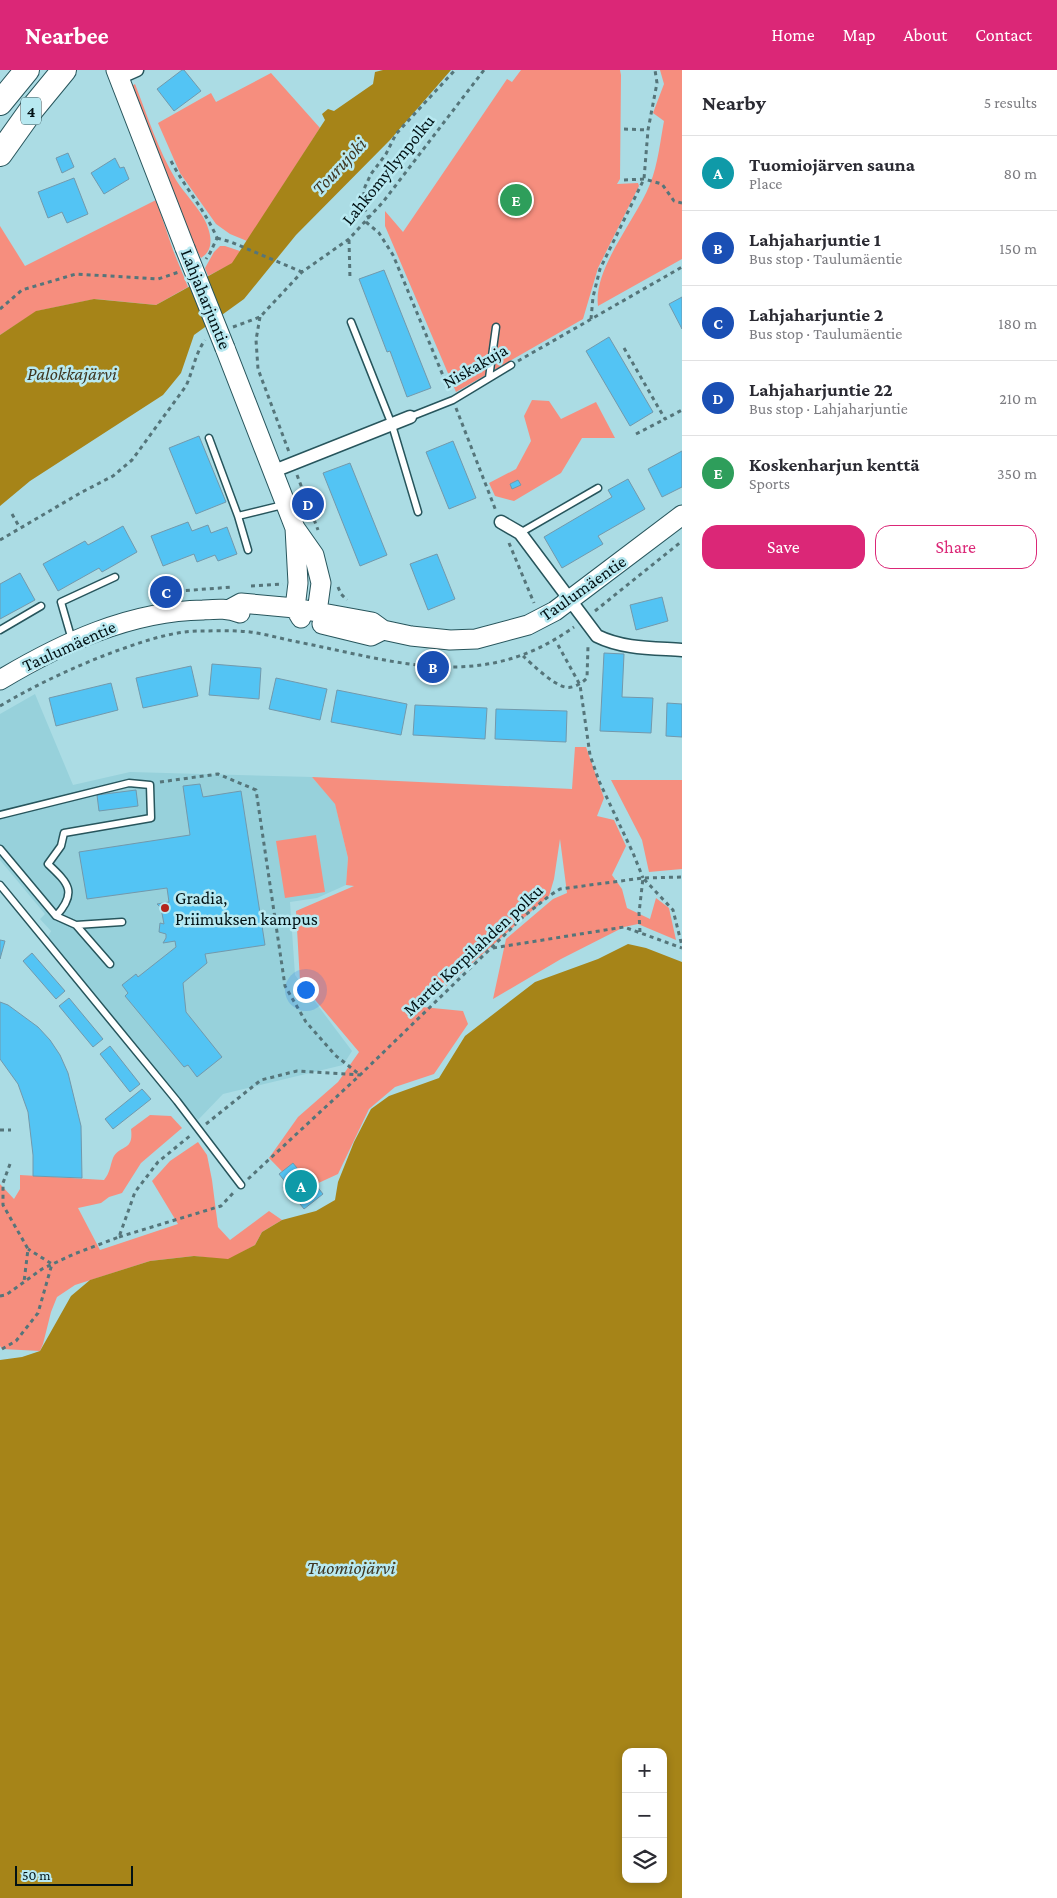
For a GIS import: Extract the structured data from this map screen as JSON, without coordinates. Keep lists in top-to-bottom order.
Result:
{
  "streets": {
    "highway": ["4"],
    "main road": ["Lahjaharjuntie", "Taulumäentie"],
    "street": ["Niskakuja"],
    "path": ["Lahkomyllynpolku", "Martti Korpilahden polku"]
  },
  "crossings": [
    ["Lahkomyllynpolku", "Niskakuja"],
    ["Lahjaharjuntie", "Niskakuja"],
    ["Lahjaharjuntie", "Taulumäentie"]
  ],
  "water": ["Tourujoki", "Palokkajärvi", "Tuomiojärvi"],
  "places": ["Gradia, Priimuksen kampus"],
  "scale_bar": "50 m",
  "page": {
    "header": "Nearbee",
    "nav": [
      "Home",
      "Map",
      "About",
      "Contact"
    ],
    "heading": ["Nearby", "5 results"],
    "list": [
      {
        "mark": "A",
        "name": "Tuomiojärven sauna",
        "note": "Place",
        "value": "80 m"
      },
      {
        "mark": "B",
        "name": "Lahjaharjuntie 1",
        "note": "Bus stop · Taulumäentie",
        "value": "150 m"
      },
      {
        "mark": "C",
        "name": "Lahjaharjuntie 2",
        "note": "Bus stop · Taulumäentie",
        "value": "180 m"
      },
      {
        "mark": "D",
        "name": "Lahjaharjuntie 22",
        "note": "Bus stop · Lahjaharjuntie",
        "value": "210 m"
      },
      {
        "mark": "E",
        "name": "Koskenharjun kenttä",
        "note": "Sports",
        "value": "350 m"
      }
    ],
    "pins": [
      "E",
      "D",
      "C",
      "B",
      "A"
    ],
    "buttons": ["Save", "Share"],
    "map_buttons": ["+", "−"],
    "scale": "50 m"
  }
}
